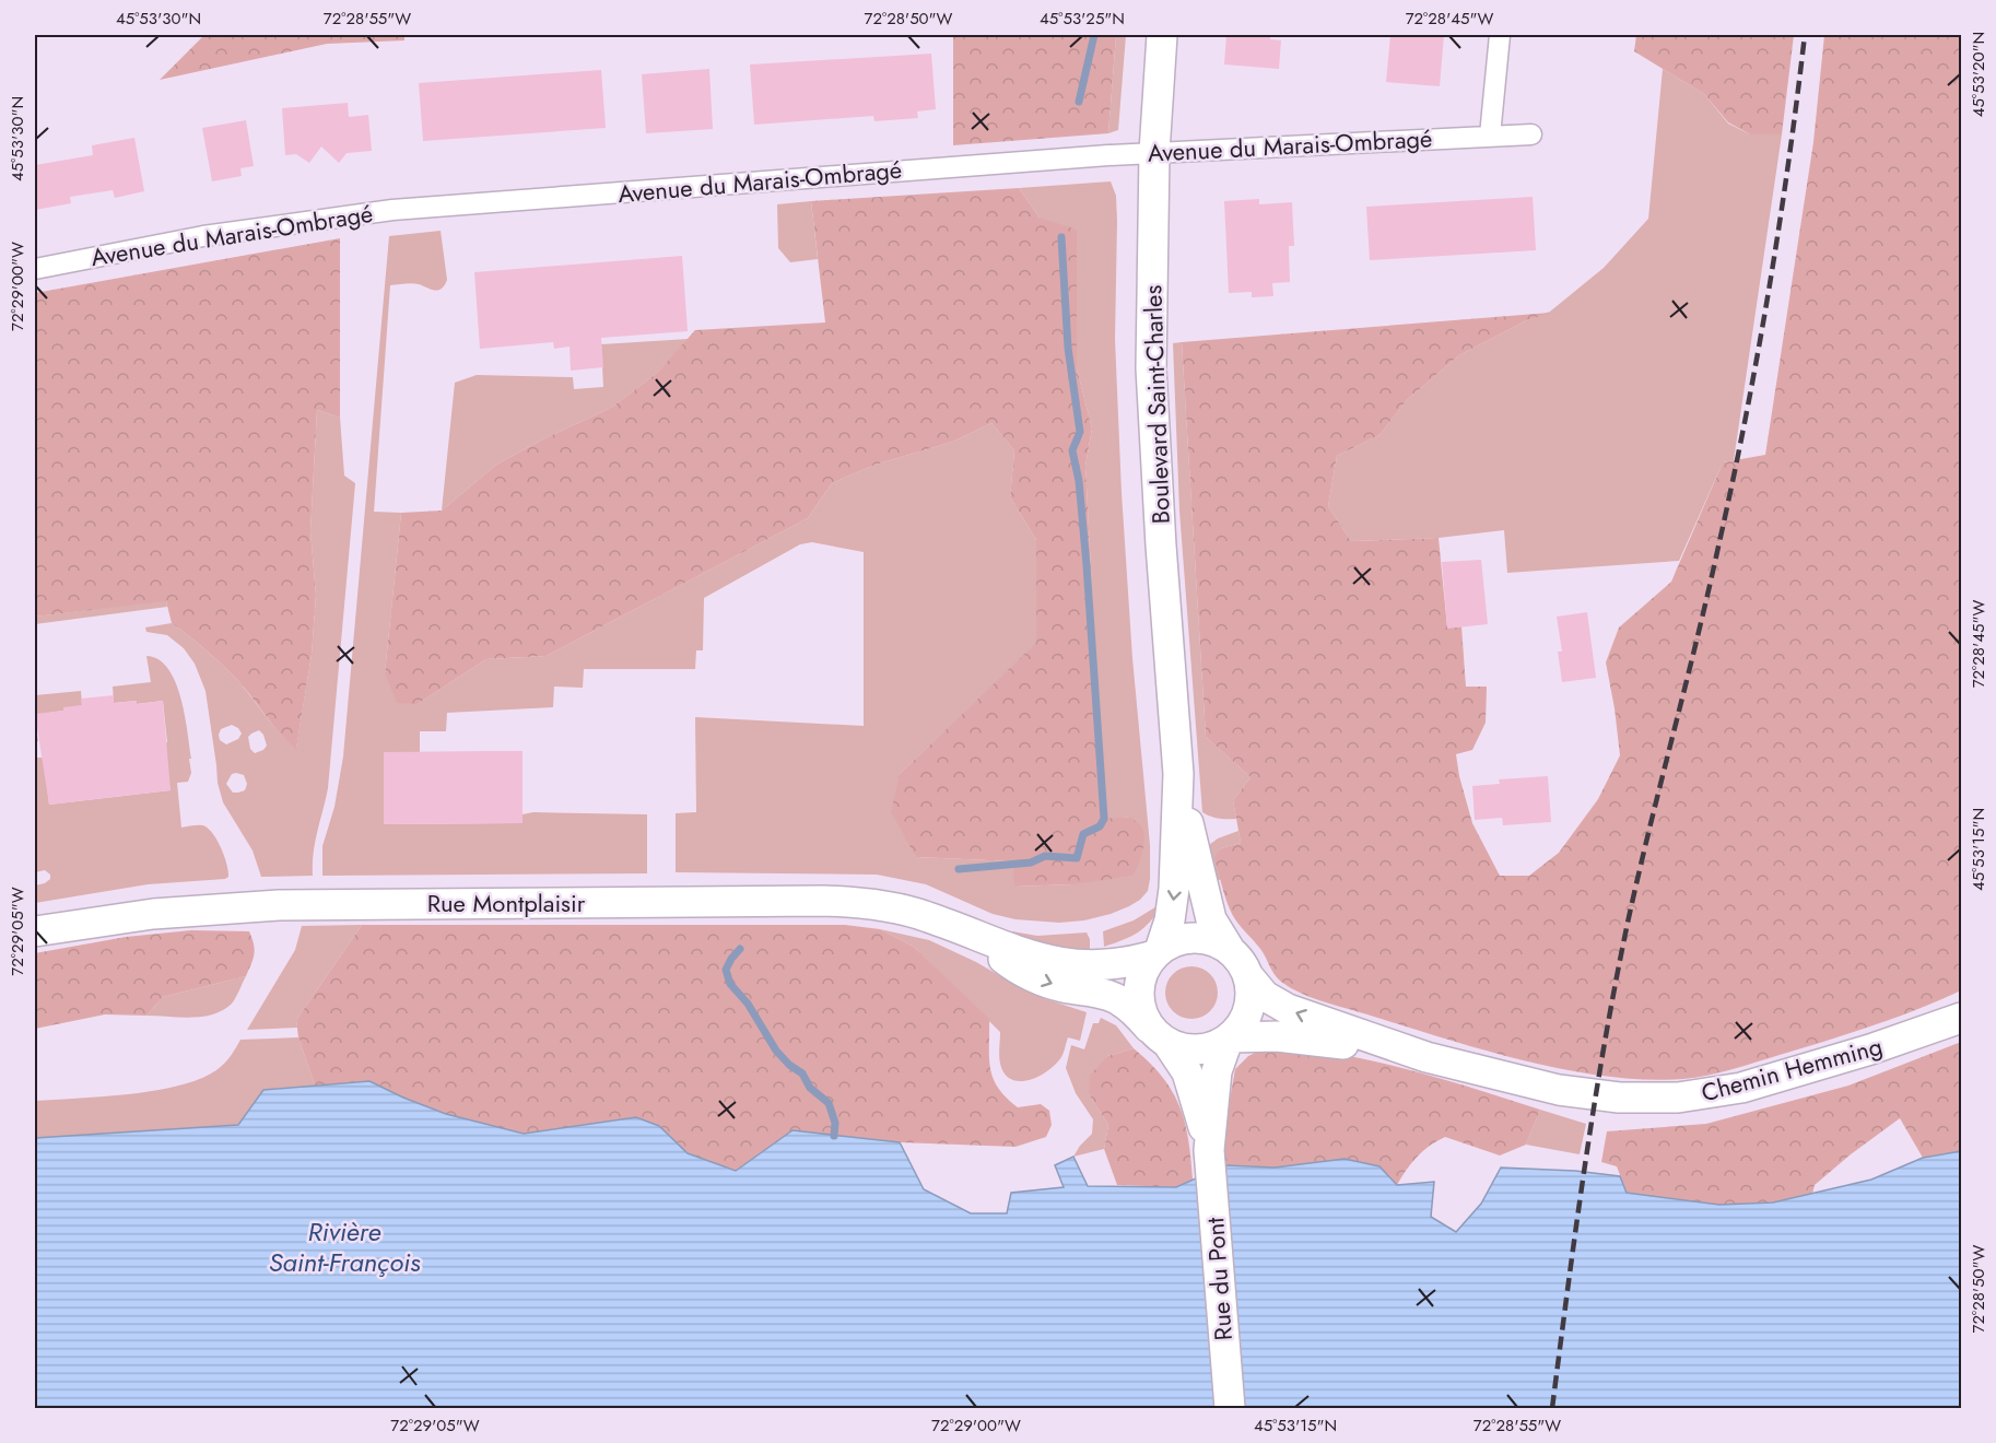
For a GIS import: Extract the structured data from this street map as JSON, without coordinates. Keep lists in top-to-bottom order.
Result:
{
  "streets": {
    "street": [
      "Avenue du Marais-Ombragé",
      "Boulevard Saint-Charles",
      "Rue Montplaisir",
      "Chemin Hemming",
      "Rue du Pont"
    ]
  },
  "crossings": [
    ["Avenue du Marais-Ombragé", "Boulevard Saint-Charles"],
    ["Boulevard Saint-Charles", "Rue Montplaisir"],
    ["Boulevard Saint-Charles", "Chemin Hemming"],
    ["Rue Montplaisir", "Chemin Hemming"]
  ],
  "water": ["Rivière Saint-François"],
  "coordinates": [
    "45°53'30\"N",
    "72°28'55\"W",
    "72°28'50\"W",
    "45°53'25\"N",
    "72°28'45\"W",
    "45°53'20\"N",
    "72°29'00\"W",
    "45°53'15\"N",
    "72°29'05\"W"
  ]
}
